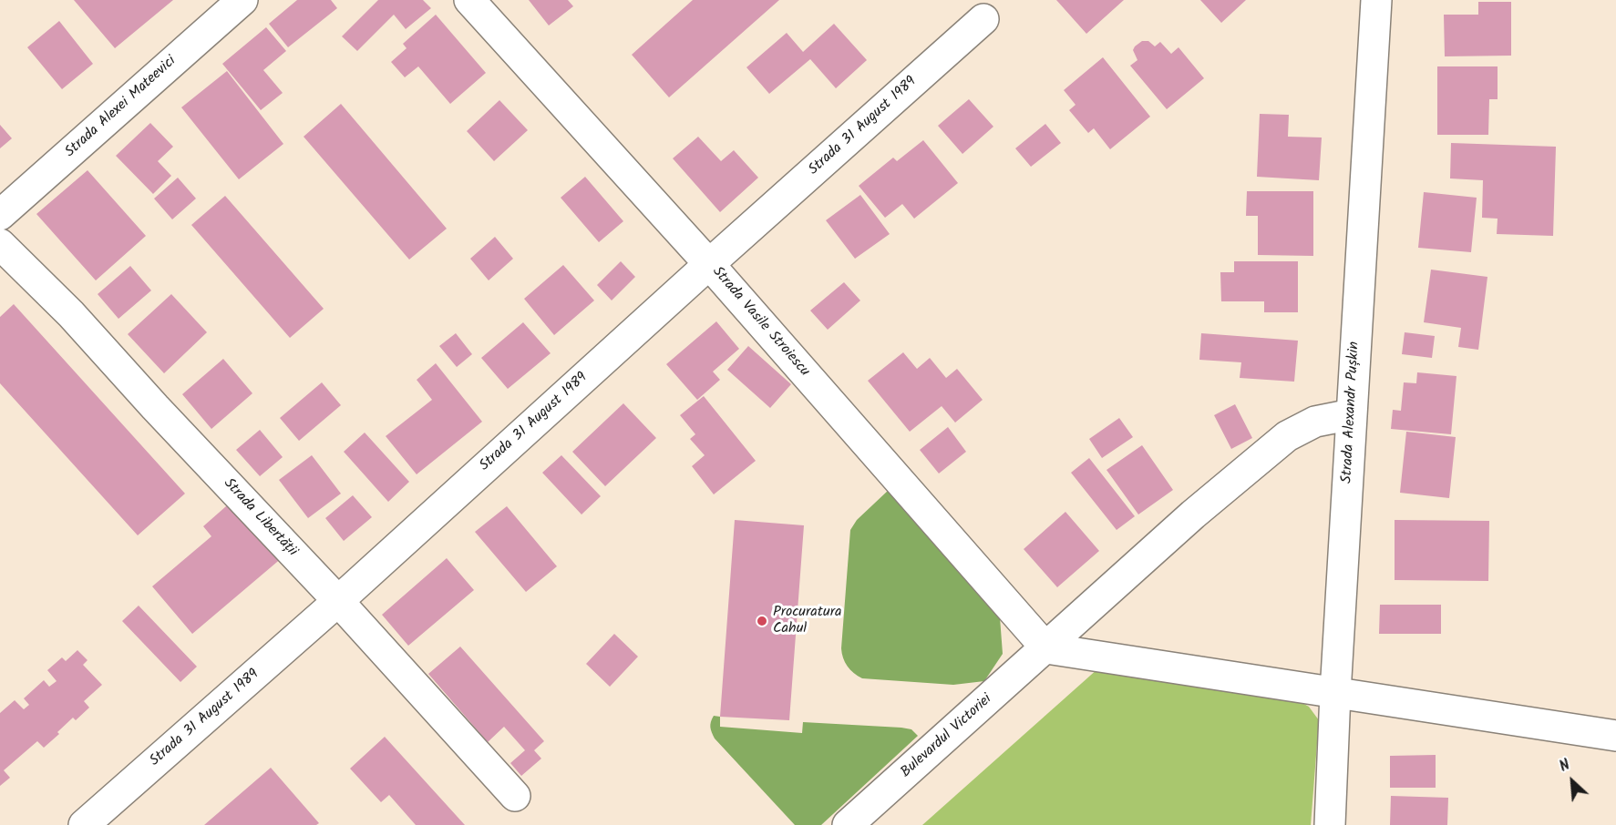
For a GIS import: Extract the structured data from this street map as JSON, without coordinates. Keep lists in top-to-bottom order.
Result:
{
  "streets": {
    "street": [
      "Strada Alexei Mateevici",
      "Strada 31 August 1989",
      "Strada Vasile Stroiescu",
      "Strada Alexandr Pușkin",
      "Strada Libertății",
      "Bulevardul Victoriei"
    ]
  },
  "crossings": [
    ["Strada 31 August 1989", "Strada Vasile Stroiescu"],
    ["Strada 31 August 1989", "Strada Libertății"],
    ["Strada Vasile Stroiescu", "Bulevardul Victoriei"],
    ["Strada Alexandr Pușkin", "Bulevardul Victoriei"]
  ],
  "places": ["Procuratura Cahul"],
  "north": "top left"
}
